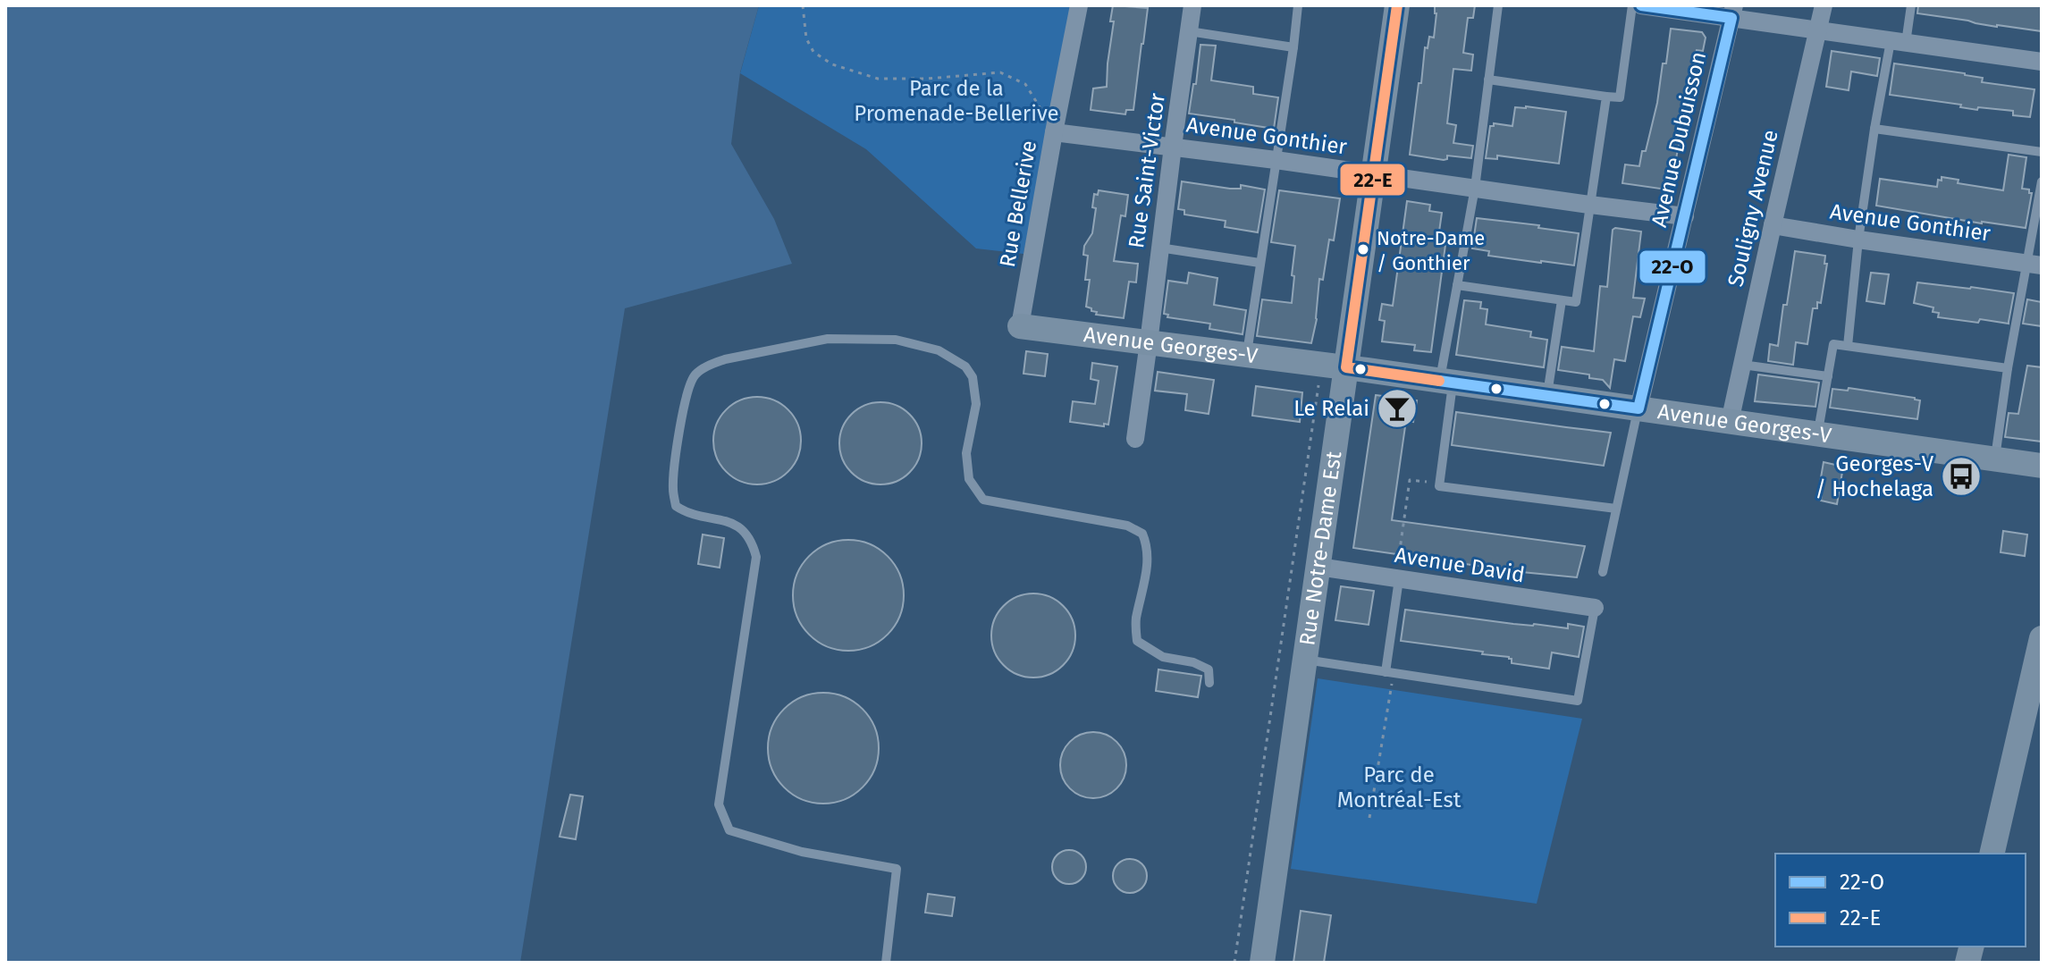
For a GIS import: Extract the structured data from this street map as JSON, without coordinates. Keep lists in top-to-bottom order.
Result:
{
  "streets": {
    "street": [
      "Avenue Gonthier",
      "Avenue Dubuisson",
      "Rue Saint-Victor",
      "Rue Bellerive",
      "Souligny Avenue",
      "Avenue Georges-V",
      "Rue Notre-Dame Est",
      "Avenue David"
    ]
  },
  "crossings": [
    ["Avenue Gonthier", "Avenue Dubuisson"],
    ["Avenue Gonthier", "Rue Saint-Victor"],
    ["Avenue Gonthier", "Rue Bellerive"],
    ["Avenue Gonthier", "Souligny Avenue"],
    ["Avenue Gonthier", "Rue Notre-Dame Est"],
    ["Avenue Dubuisson", "Avenue Georges-V"],
    ["Rue Saint-Victor", "Avenue Georges-V"],
    ["Rue Bellerive", "Avenue Georges-V"],
    ["Souligny Avenue", "Avenue Georges-V"],
    ["Avenue Georges-V", "Rue Notre-Dame Est"],
    ["Rue Notre-Dame Est", "Avenue David"]
  ],
  "parks": ["Parc de la Promenade-Bellerive", "Parc de Montréal-Est"],
  "places": {
    "other": ["Notre-Dame / Gonthier"],
    "bar": ["Le Relai"],
    "bus stop": ["Georges-V / Hochelaga"]
  },
  "lines": ["transit line 22-O", "transit line 22-E"],
  "legend": ["22-O", "22-E"]
}
